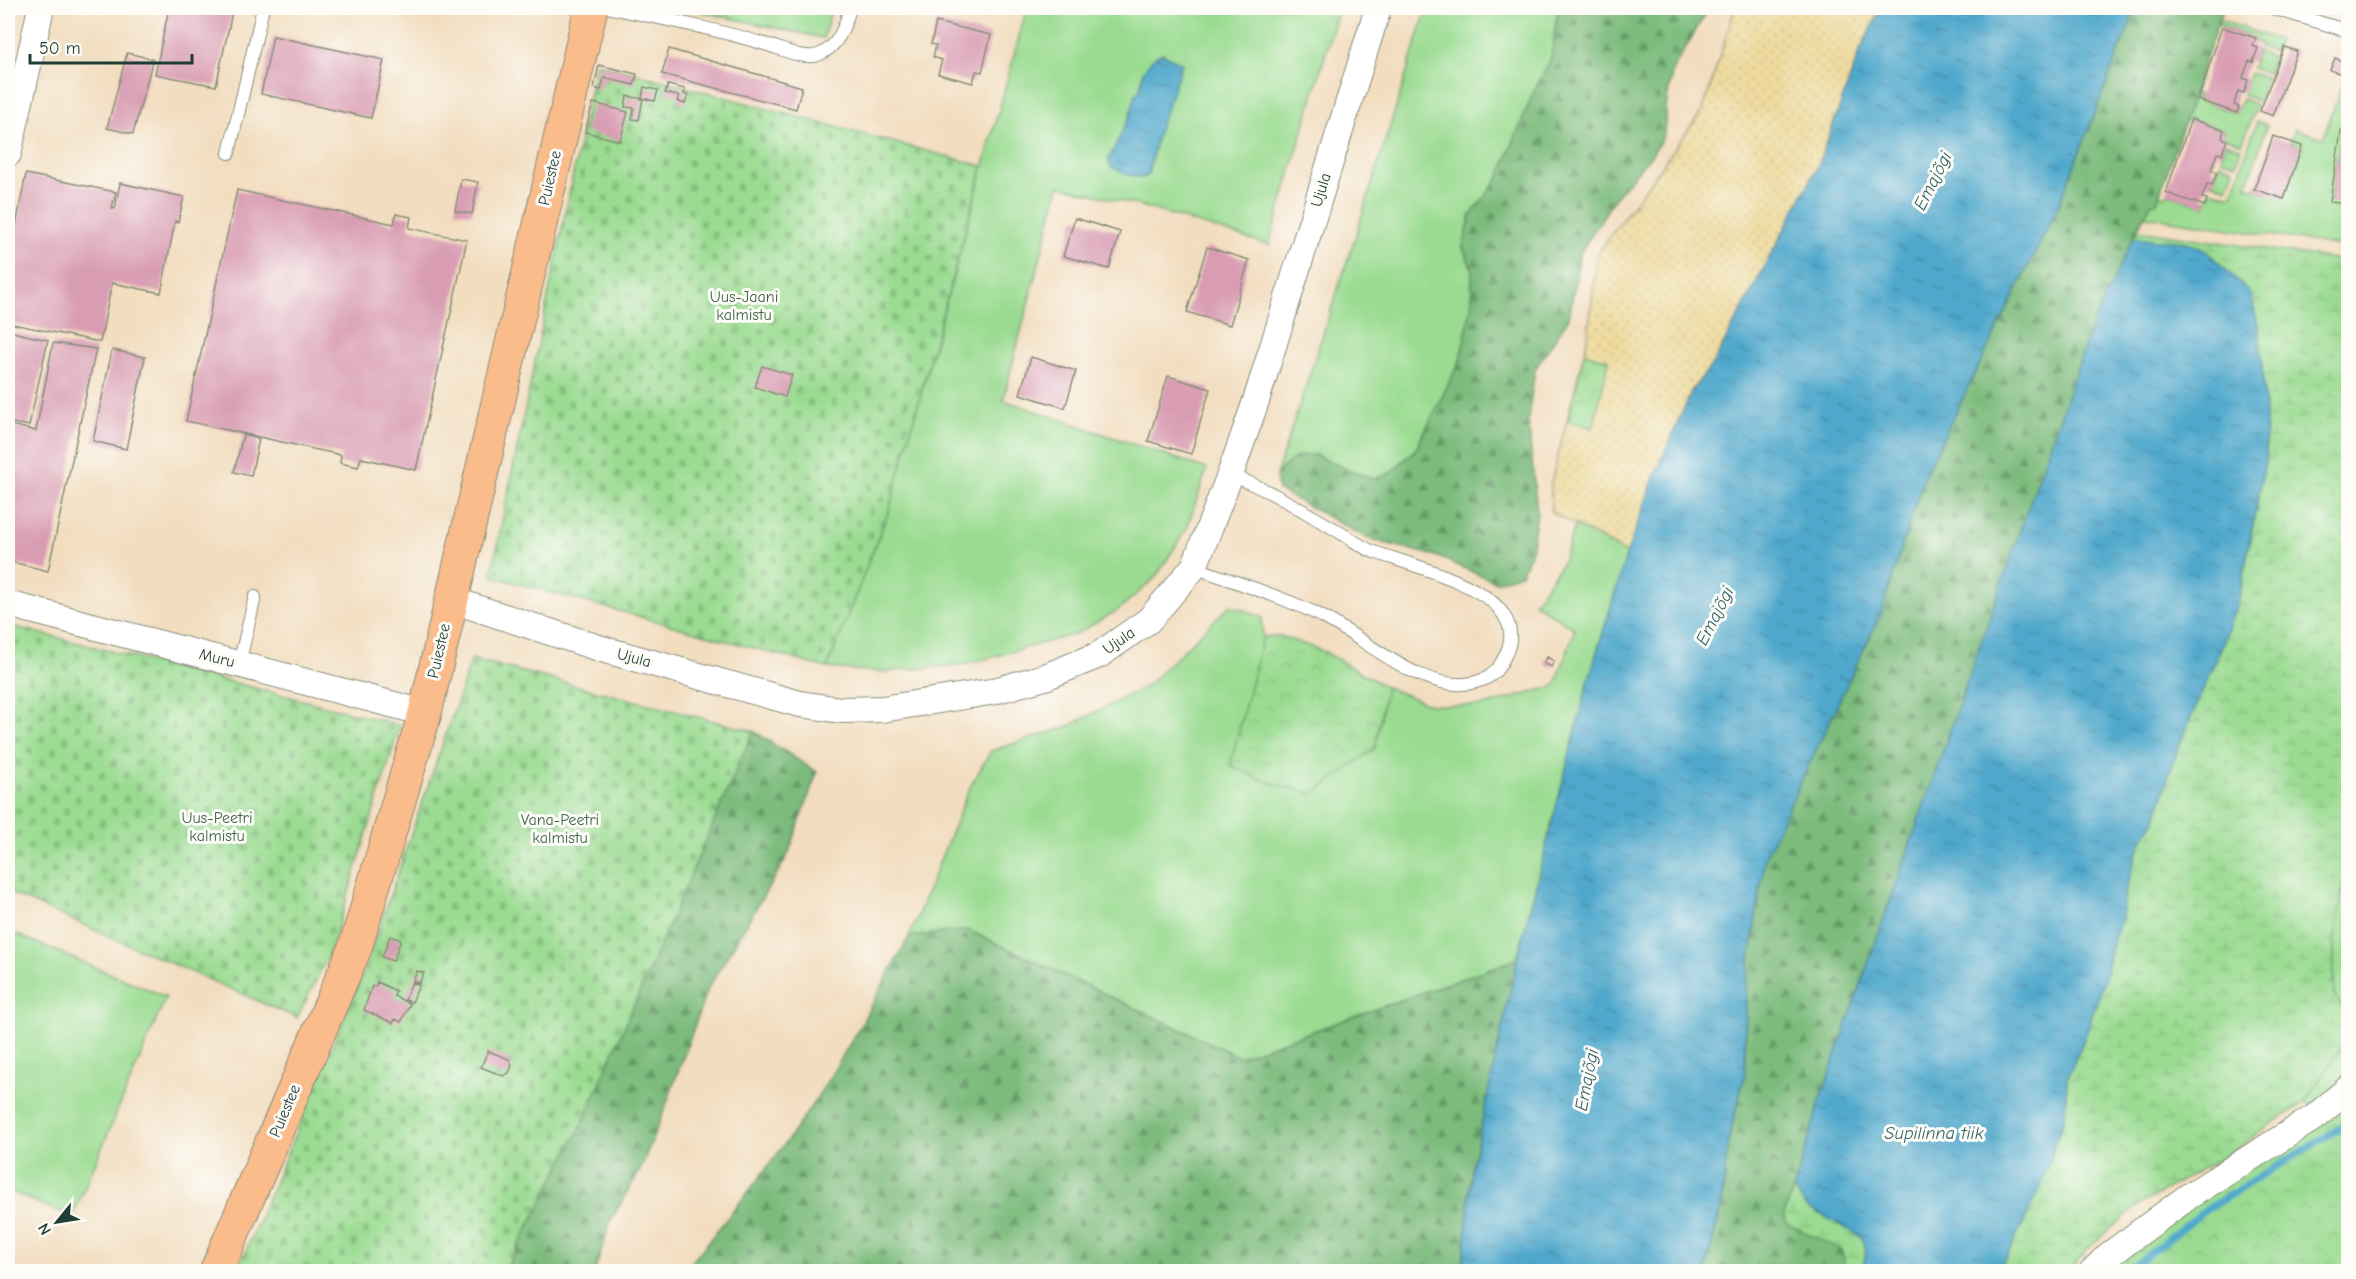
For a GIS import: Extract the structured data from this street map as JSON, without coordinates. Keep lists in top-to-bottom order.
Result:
{
  "streets": {
    "highway": ["Puiestee"],
    "street": ["Ujula", "Muru"]
  },
  "crossings": [
    ["Puiestee", "Ujula"],
    ["Puiestee", "Muru"]
  ],
  "water": ["Emajõgi", "Supilinna tiik"],
  "parks": ["Uus-Jaani kalmistu", "Uus-Peetri kalmistu", "Vana-Peetri kalmistu"],
  "scale_bar": "50 m",
  "north": "bottom left"
}
